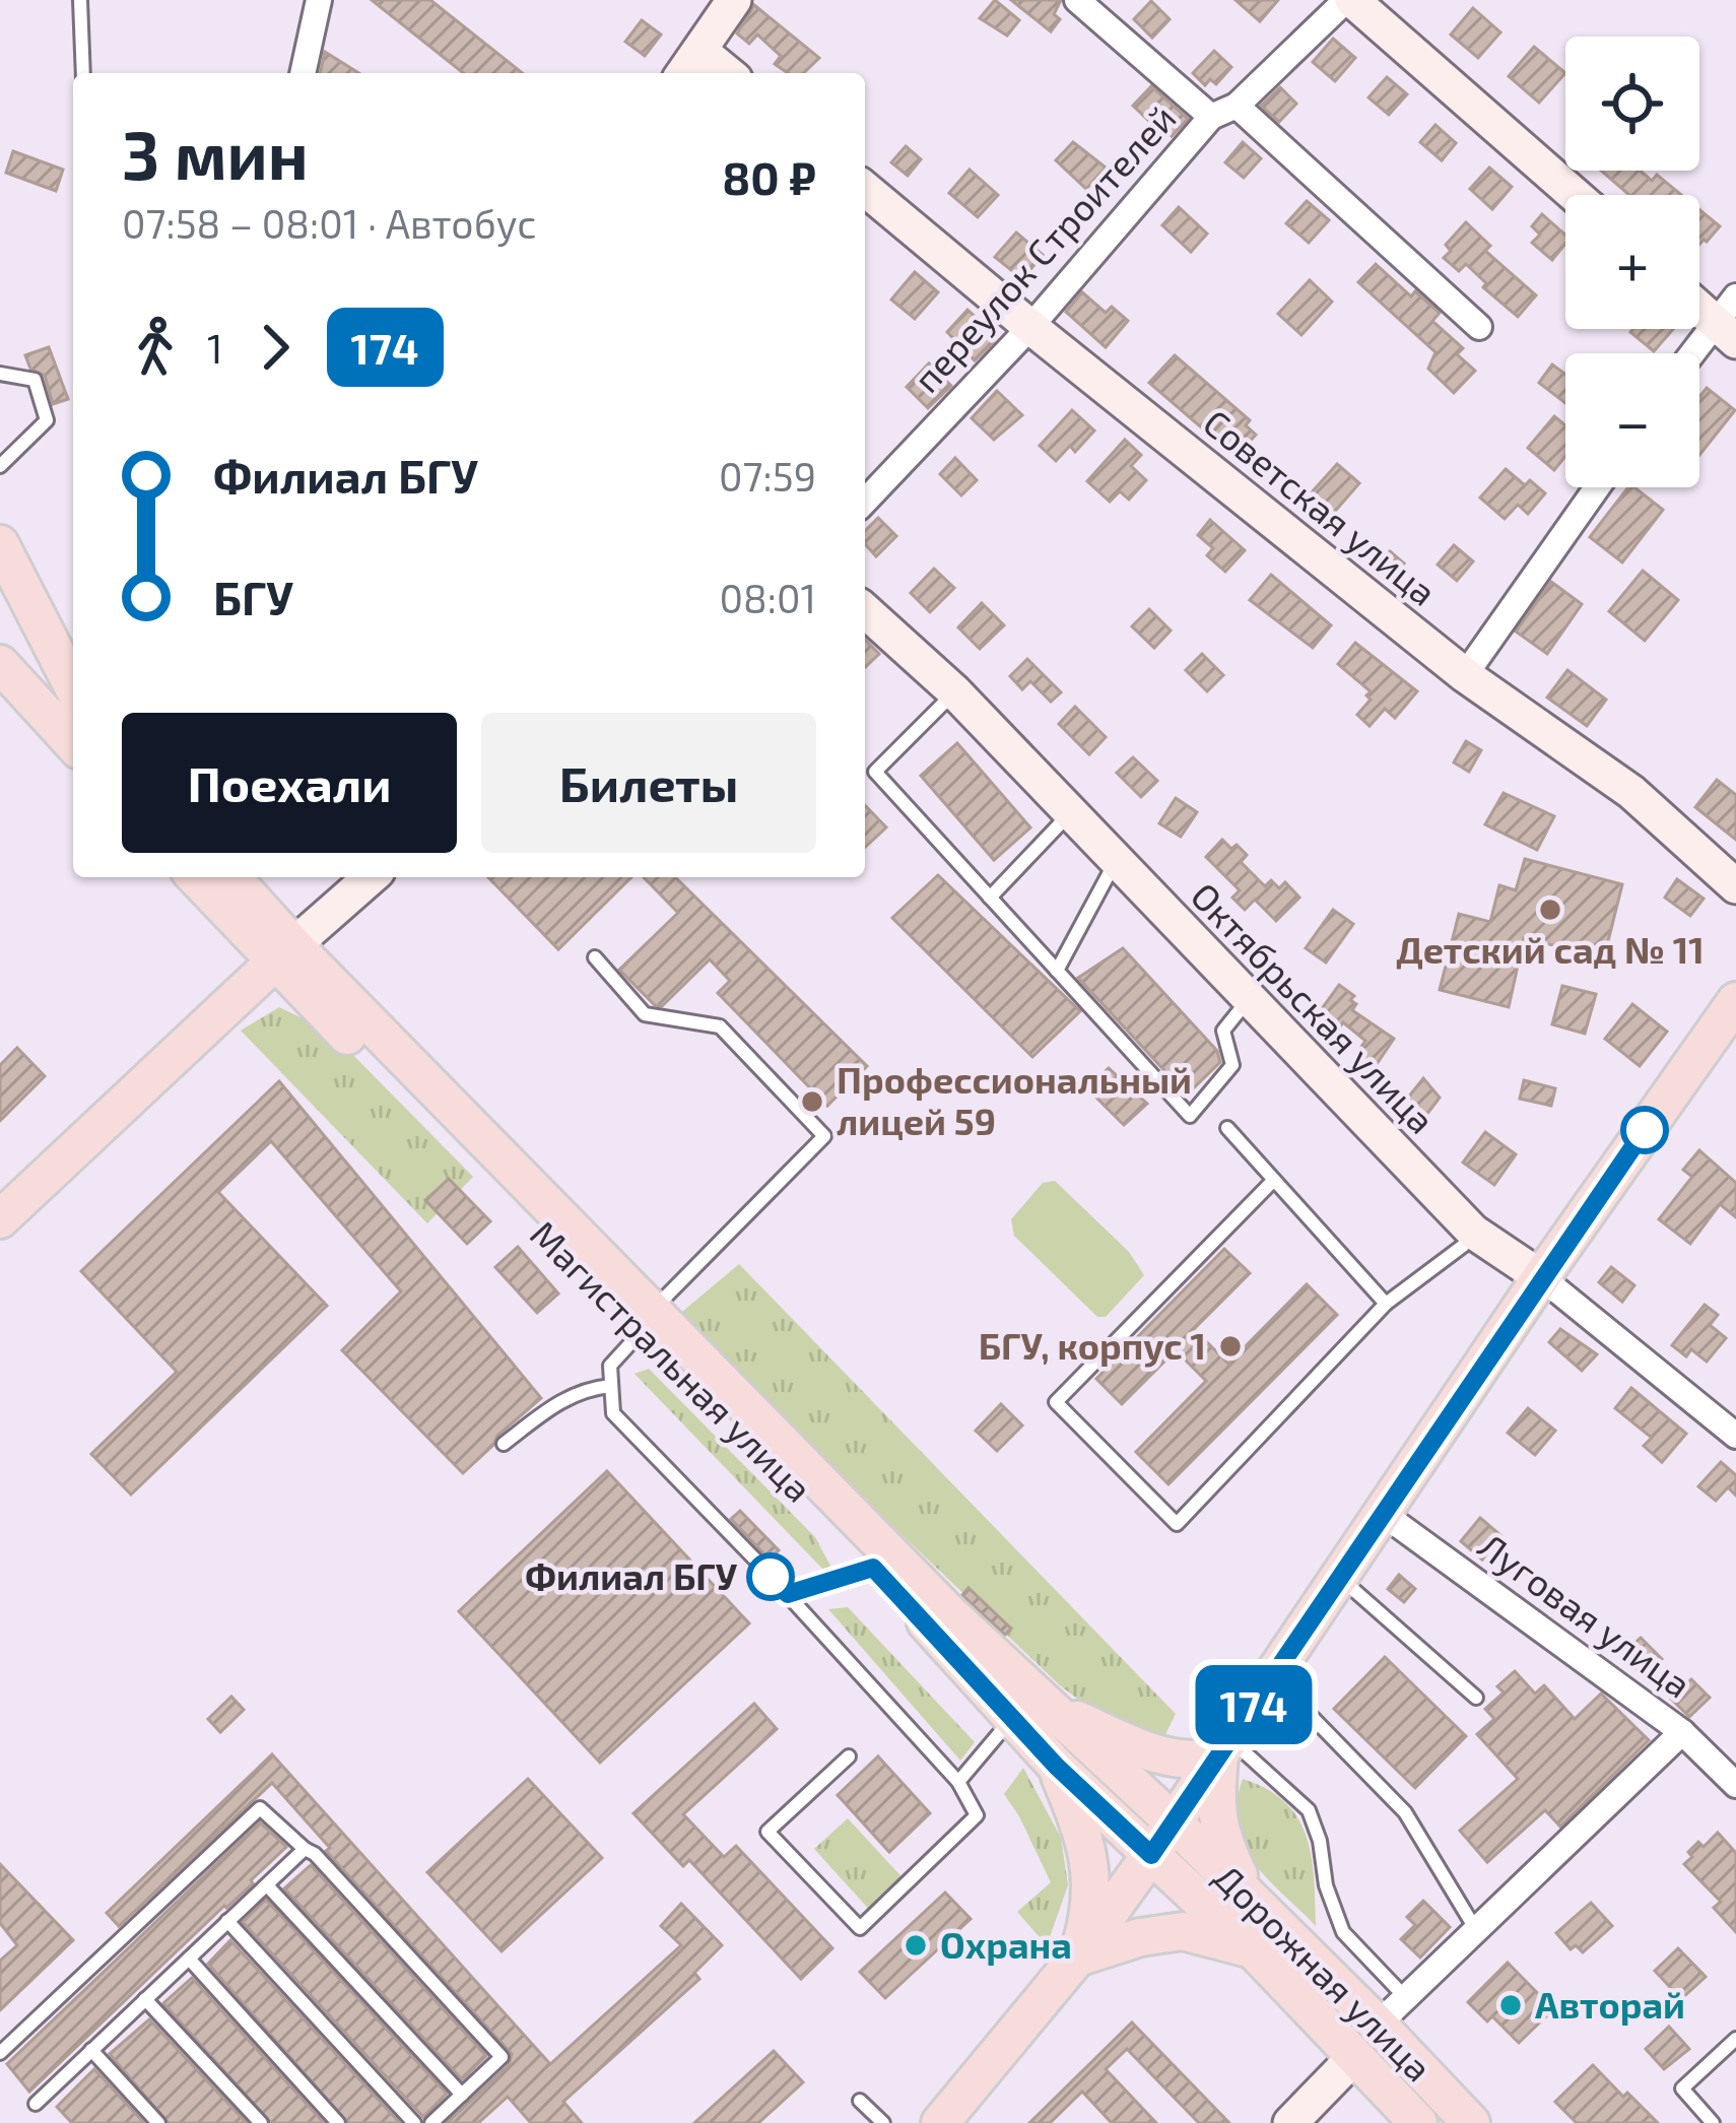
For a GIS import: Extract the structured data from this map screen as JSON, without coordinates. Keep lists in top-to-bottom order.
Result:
{
  "streets": {
    "main road": ["Магистральная улица", "Дорожная улица"],
    "street": [
      "переулок Строителей",
      "Советская улица",
      "Октябрьская улица",
      "Луговая улица"
    ]
  },
  "crossings": [
    ["переулок Строителей", "Советская улица"],
    ["Магистральная улица", "Дорожная улица"]
  ],
  "places": [
    "Детский сад № 11",
    "Профессиональный лицей 59",
    "БГУ, корпус 1",
    "Филиал БГУ",
    "Охрана",
    "Авторай"
  ],
  "lines": ["bus line 174"],
  "page": {
    "on_map": "174",
    "map_buttons": ["+", "−"],
    "heading": ["3 мин", "07:58 – 08:01 · Автобус", "80 ₽"],
    "legs": ["1", "174"],
    "list": [
      {
        "name": "Филиал БГУ",
        "value": "07:59"
      },
      {
        "name": "БГУ",
        "value": "08:01"
      }
    ],
    "buttons": ["Поехали", "Билеты"]
  }
}
